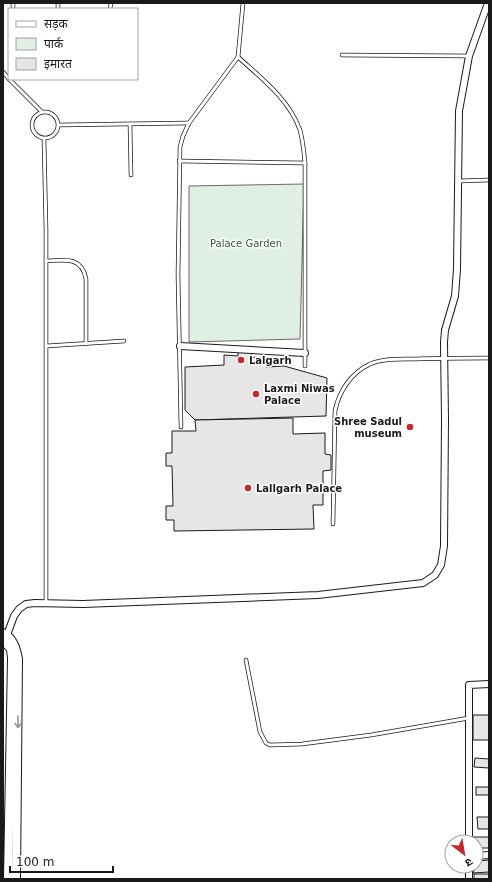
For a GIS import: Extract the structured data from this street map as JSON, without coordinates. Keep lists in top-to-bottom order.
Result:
{
  "parks": ["Palace Garden"],
  "places": [
    "Lalgarh",
    "Laxmi Niwas Palace",
    "Shree Sadul museum",
    "Lallgarh Palace"
  ],
  "legend": ["सड़क", "पार्क", "इमारत"],
  "scale_bar": "100 m",
  "north": "bottom right"
}
